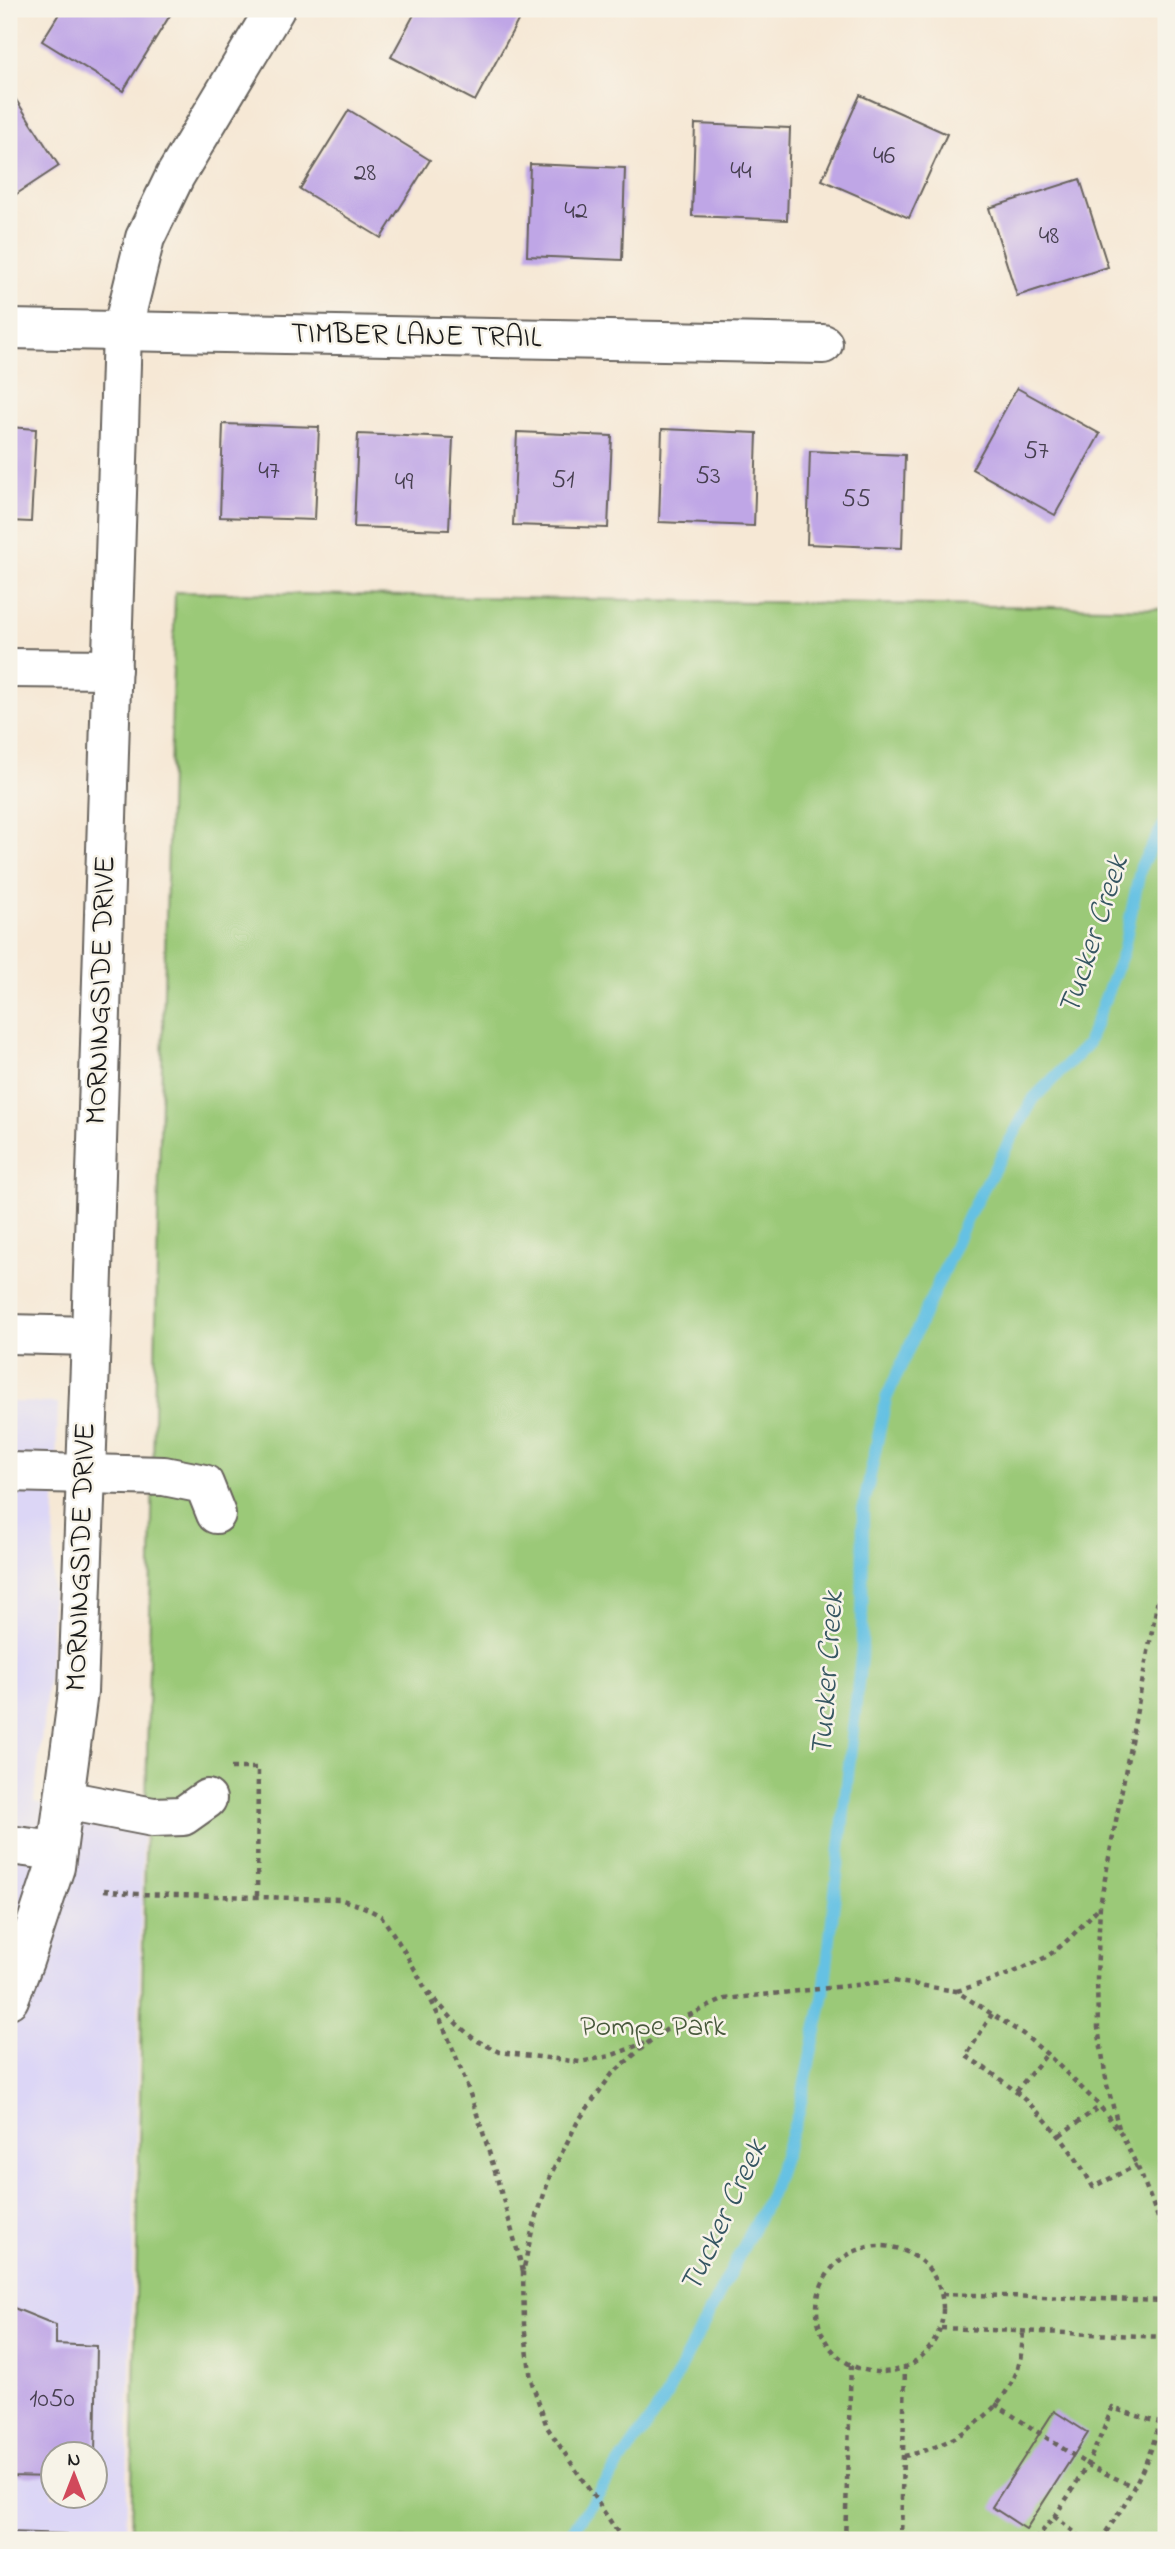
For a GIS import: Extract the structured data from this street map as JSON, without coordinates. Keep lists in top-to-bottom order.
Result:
{
  "streets": {
    "street": ["TIMBER LANE TRAIL", "MORNINGSIDE DRIVE"]
  },
  "crossings": [
    ["TIMBER LANE TRAIL", "MORNINGSIDE DRIVE"]
  ],
  "water": ["Tucker Creek"],
  "parks": ["Pompe Park"],
  "house_numbers": [
    "46",
    "44",
    "28",
    "42",
    "48",
    "57",
    "47",
    "53",
    "51",
    "49",
    "55",
    "1050"
  ],
  "north": "top"
}
